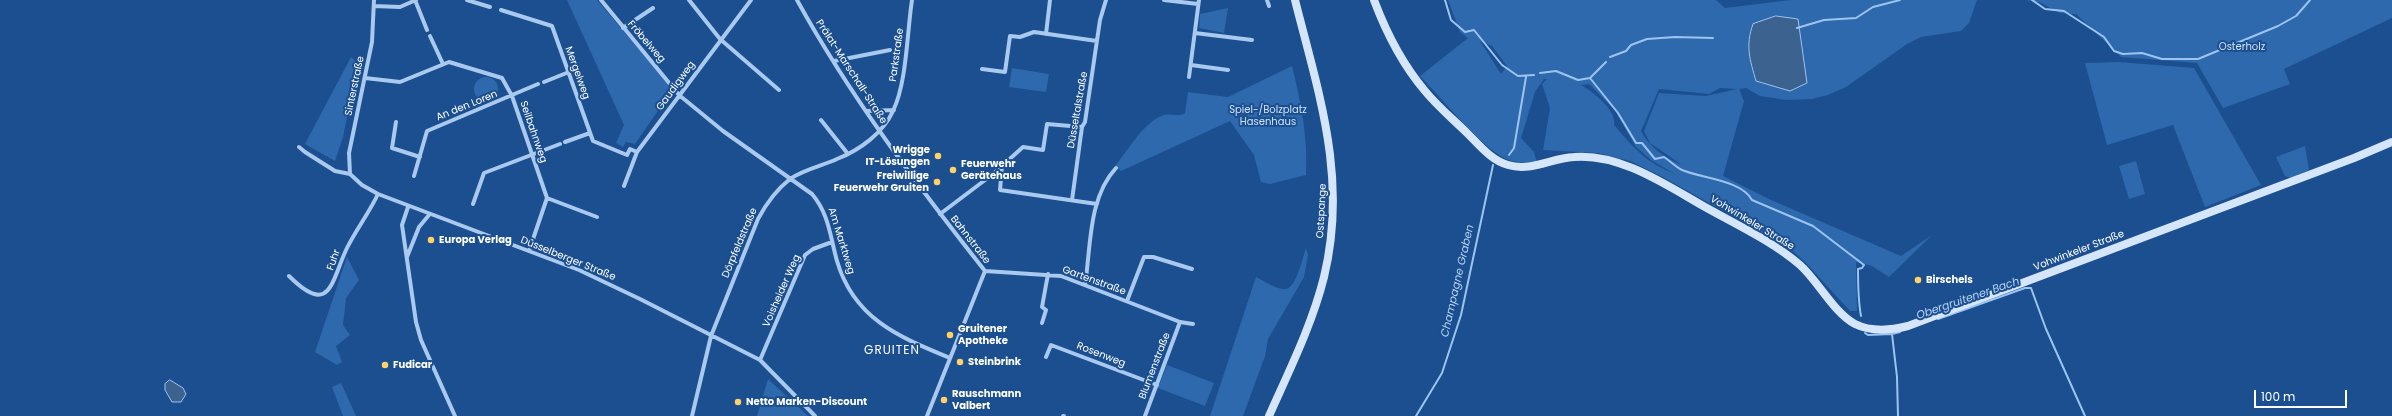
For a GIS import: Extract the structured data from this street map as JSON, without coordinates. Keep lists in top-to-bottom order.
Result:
{
  "streets": {
    "street": [
      "Fröbelweg",
      "Parkstraße",
      "Prälat-Marschall-Straße",
      "Mergelweg",
      "Sinterstraße",
      "Gaudigweg",
      "An den Loren",
      "Düsseltalstraße",
      "Seilbahnweg",
      "Ostspange",
      "Vohwinkeler Straße",
      "Bahnstraße",
      "Am Marktweg",
      "Dörpfeldstraße",
      "Düsselberger Straße",
      "Fuhr",
      "Gartenstraße",
      "Voisheider Weg",
      "Rosenweg",
      "Blumenstraße"
    ]
  },
  "crossings": [
    ["Fröbelweg", "Gaudigweg"],
    ["Fröbelweg", "Am Marktweg"],
    ["Parkstraße", "Prälat-Marschall-Straße"],
    ["Parkstraße", "Bahnstraße"],
    ["Parkstraße", "Dörpfeldstraße"],
    ["Prälat-Marschall-Straße", "Bahnstraße"],
    ["Prälat-Marschall-Straße", "Dörpfeldstraße"],
    ["Sinterstraße", "Seilbahnweg"],
    ["Sinterstraße", "Düsselberger Straße"],
    ["Gaudigweg", "Am Marktweg"],
    ["An den Loren", "Seilbahnweg"],
    ["Bahnstraße", "Am Marktweg"],
    ["Bahnstraße", "Dörpfeldstraße"],
    ["Bahnstraße", "Gartenstraße"],
    ["Am Marktweg", "Dörpfeldstraße"],
    ["Am Marktweg", "Voisheider Weg"],
    ["Dörpfeldstraße", "Düsselberger Straße"],
    ["Düsselberger Straße", "Fuhr"],
    ["Düsselberger Straße", "Voisheider Weg"],
    ["Gartenstraße", "Blumenstraße"],
    ["Rosenweg", "Blumenstraße"]
  ],
  "districts": ["GRUITEN"],
  "water": ["Champagne Graben", "Obergruitener Bach"],
  "parks": ["Osterholz", "Spiel-/Bolzplatz Hasenhaus"],
  "places": [
    "Wrigge IT-Lösungen",
    "Feuerwehr Gerätehaus",
    "Freiwillige Feuerwehr Gruiten",
    "Europa Verlag",
    "Birschels",
    "Gruitener Apotheke",
    "Steinbrink",
    "Fudicar",
    "Rauschmann Valbert",
    "Netto Marken-Discount"
  ],
  "scale_bar": "100 m"
}
